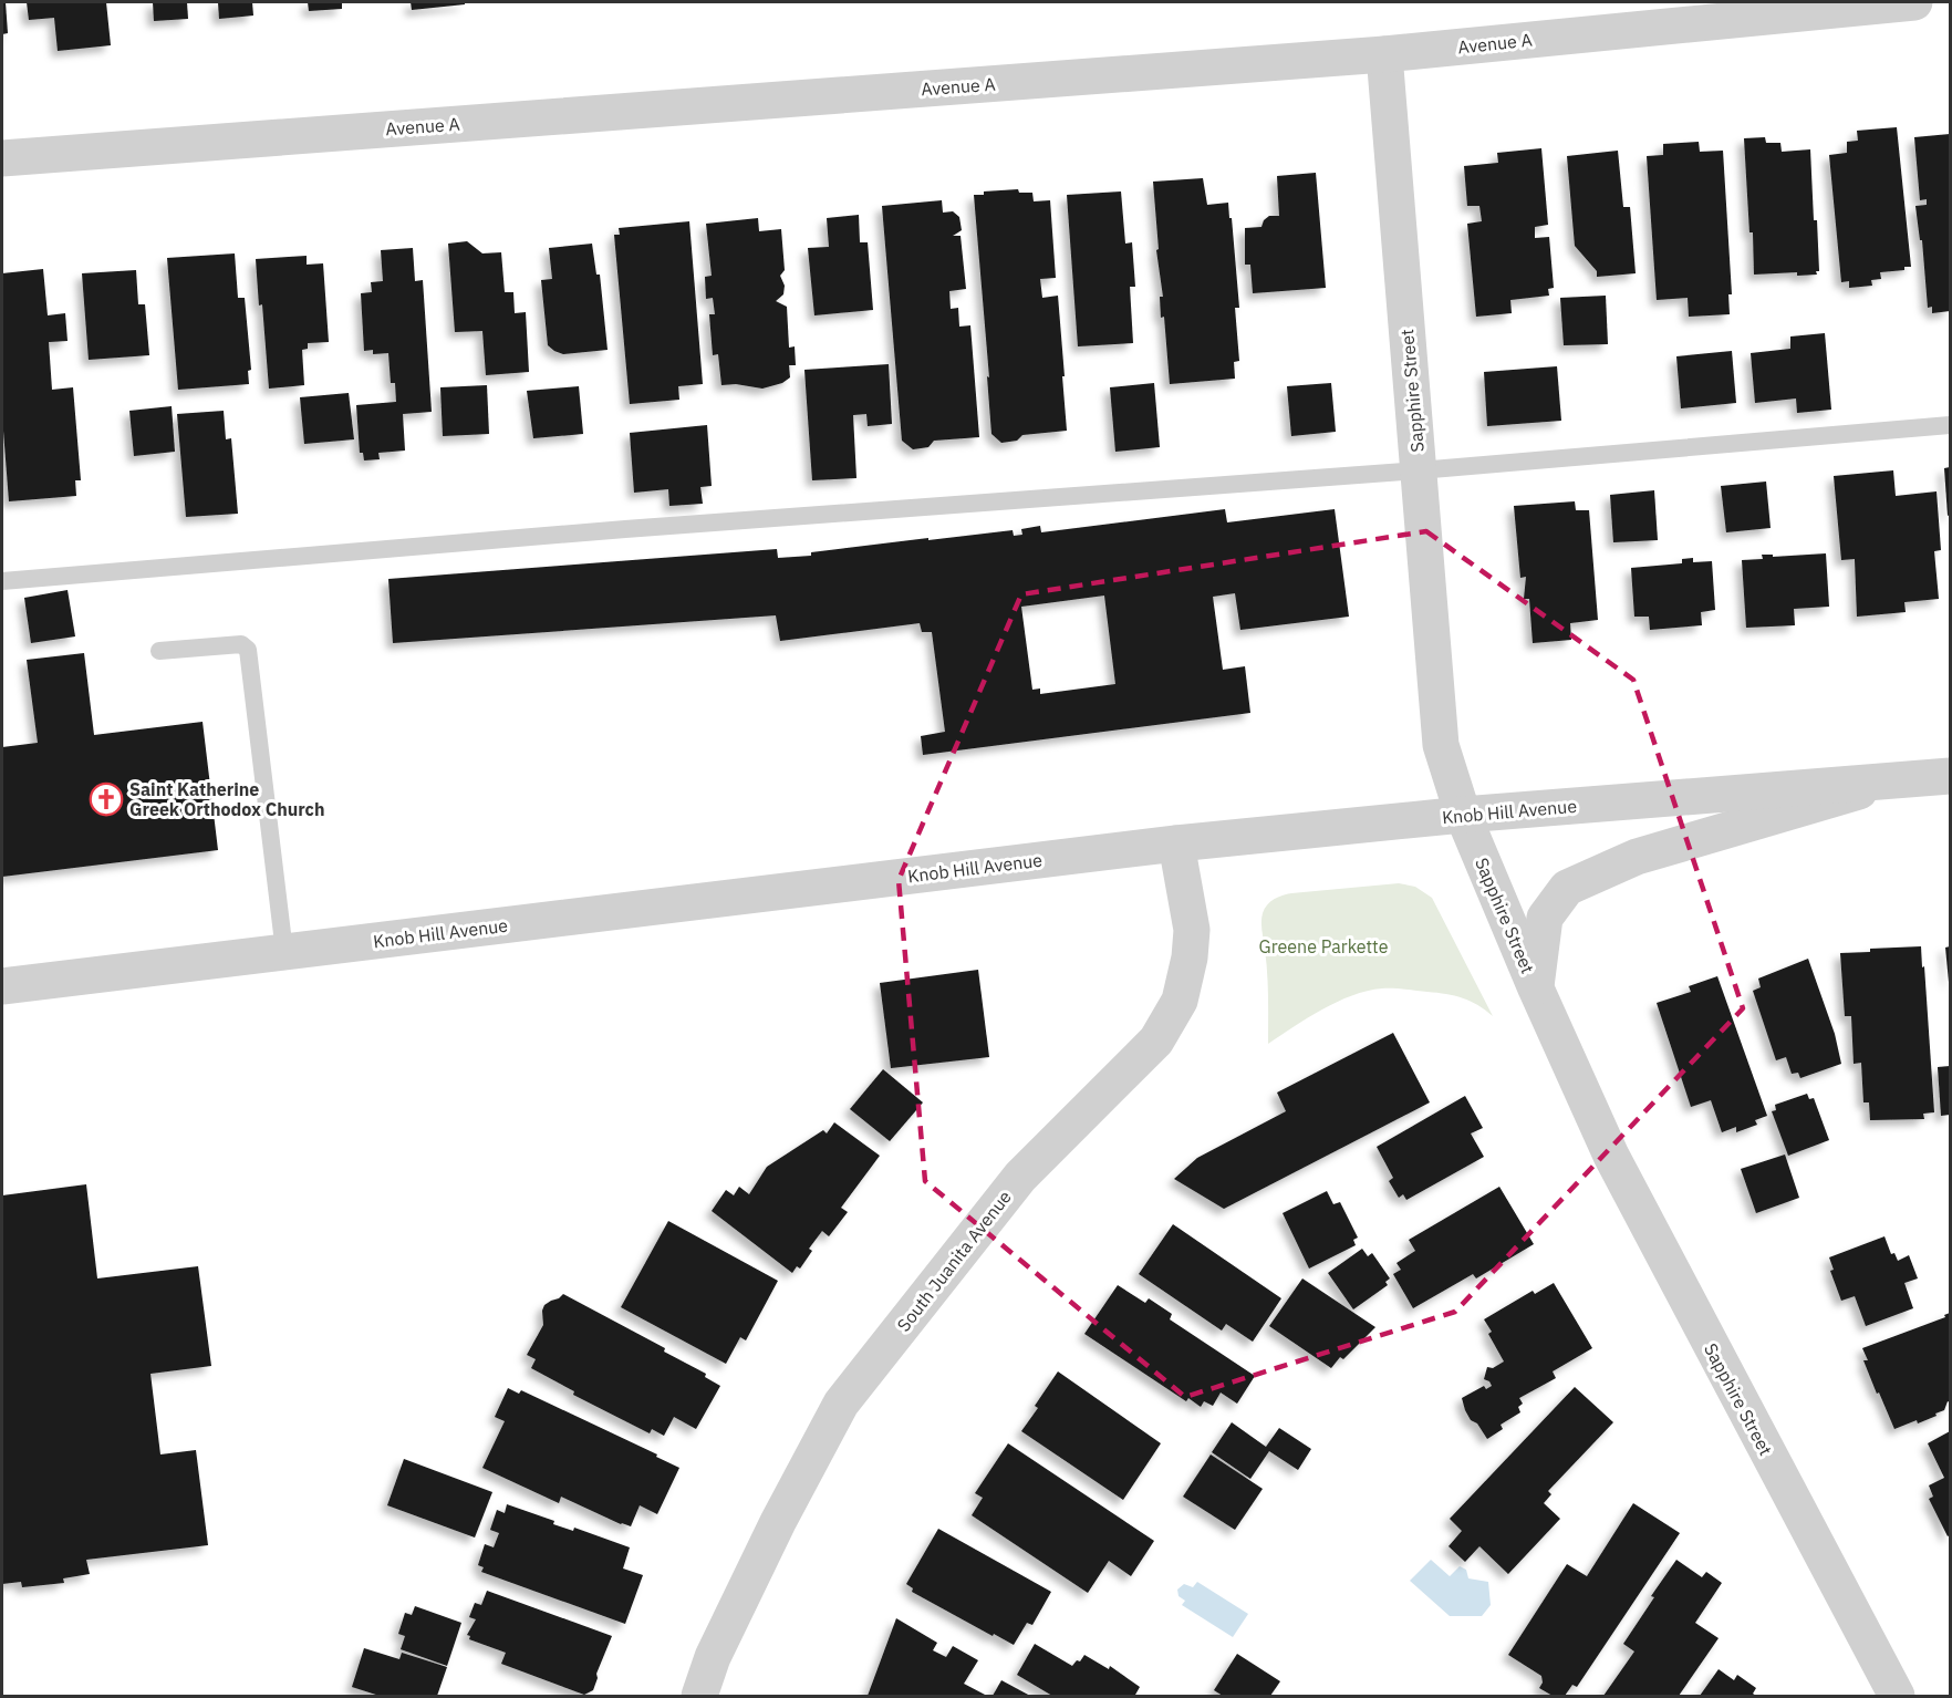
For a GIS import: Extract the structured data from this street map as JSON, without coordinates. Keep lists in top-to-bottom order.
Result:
{
  "streets": {
    "street": [
      "Avenue A",
      "Sapphire Street",
      "Knob Hill Avenue",
      "South Juanita Avenue"
    ]
  },
  "crossings": [
    ["Avenue A", "Sapphire Street"],
    ["Sapphire Street", "Knob Hill Avenue"],
    ["Knob Hill Avenue", "South Juanita Avenue"]
  ],
  "parks": ["Greene Parkette"],
  "places": {
    "church": ["Saint Katherine Greek Orthodox Church"]
  }
}
